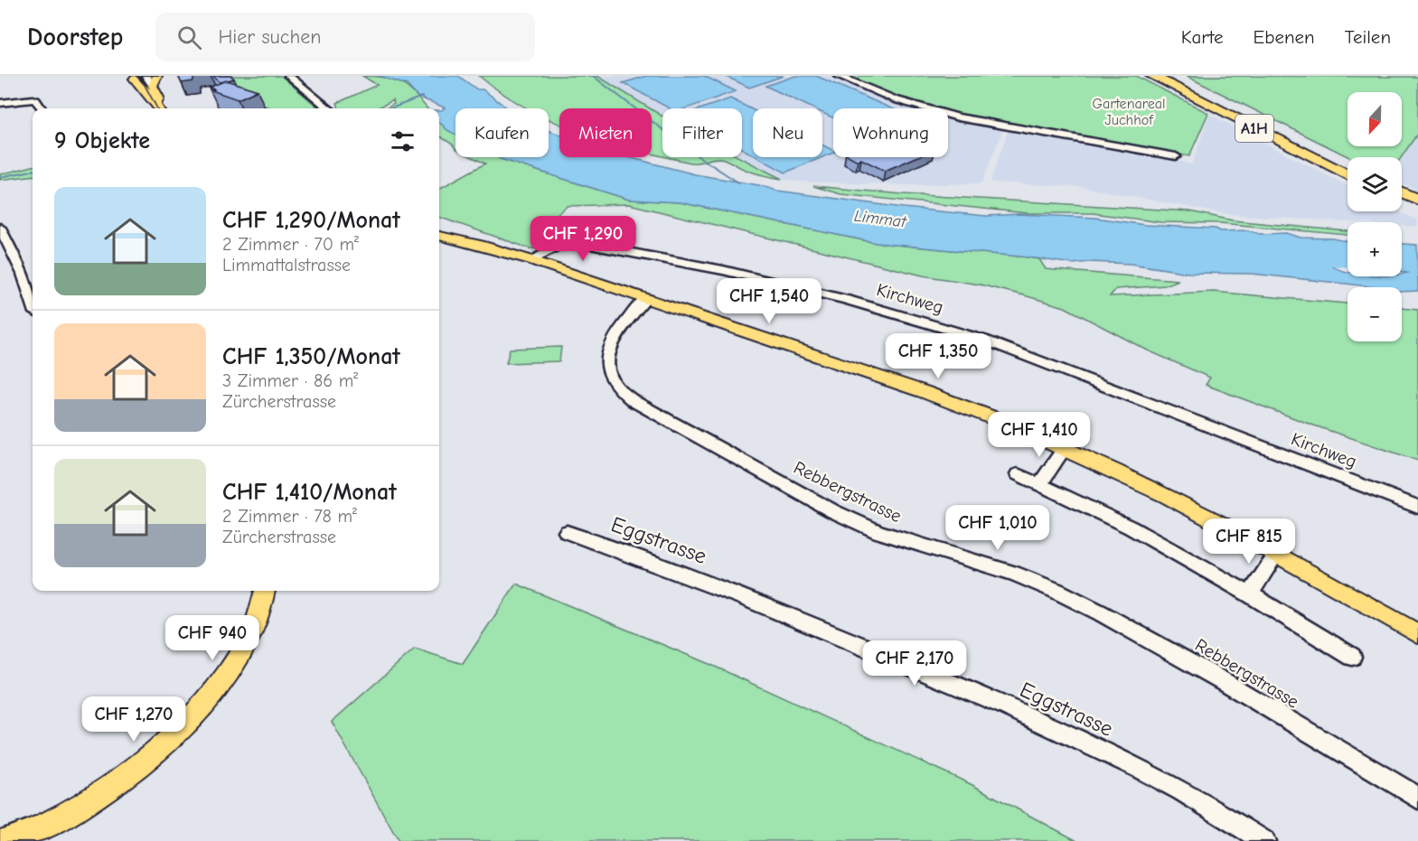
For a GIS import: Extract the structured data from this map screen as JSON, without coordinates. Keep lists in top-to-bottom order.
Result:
{
  "streets": {
    "highway": ["A1H"],
    "street": ["Kirchweg", "Rebbergstrasse", "Eggstrasse"]
  },
  "water": ["Limmat"],
  "parks": ["Gartenareal Juchhof"],
  "north": "bottom",
  "page": {
    "header": "Doorstep",
    "search": "Hier suchen",
    "nav": ["Karte", "Ebenen", "Teilen"],
    "map_buttons": ["+", "−"],
    "chip": [
      "Kaufen",
      "Mieten",
      "Filter",
      "Neu",
      "Wohnung"
    ],
    "heading": "9 Objekte",
    "list": [
      {
        "name": "CHF 1,290/Monat",
        "note": "2 Zimmer · 70 m² · Limmattalstrasse"
      },
      {
        "name": "CHF 1,350/Monat",
        "note": "3 Zimmer · 86 m² · Zürcherstrasse"
      },
      {
        "name": "CHF 1,410/Monat",
        "note": "2 Zimmer · 78 m² · Zürcherstrasse"
      }
    ],
    "price": [
      "CHF 1,290",
      "CHF 1,540",
      "CHF 1,350",
      "CHF 1,410",
      "CHF 1,010",
      "CHF 815",
      "CHF 940",
      "CHF 2,170",
      "CHF 1,270"
    ]
  }
}
